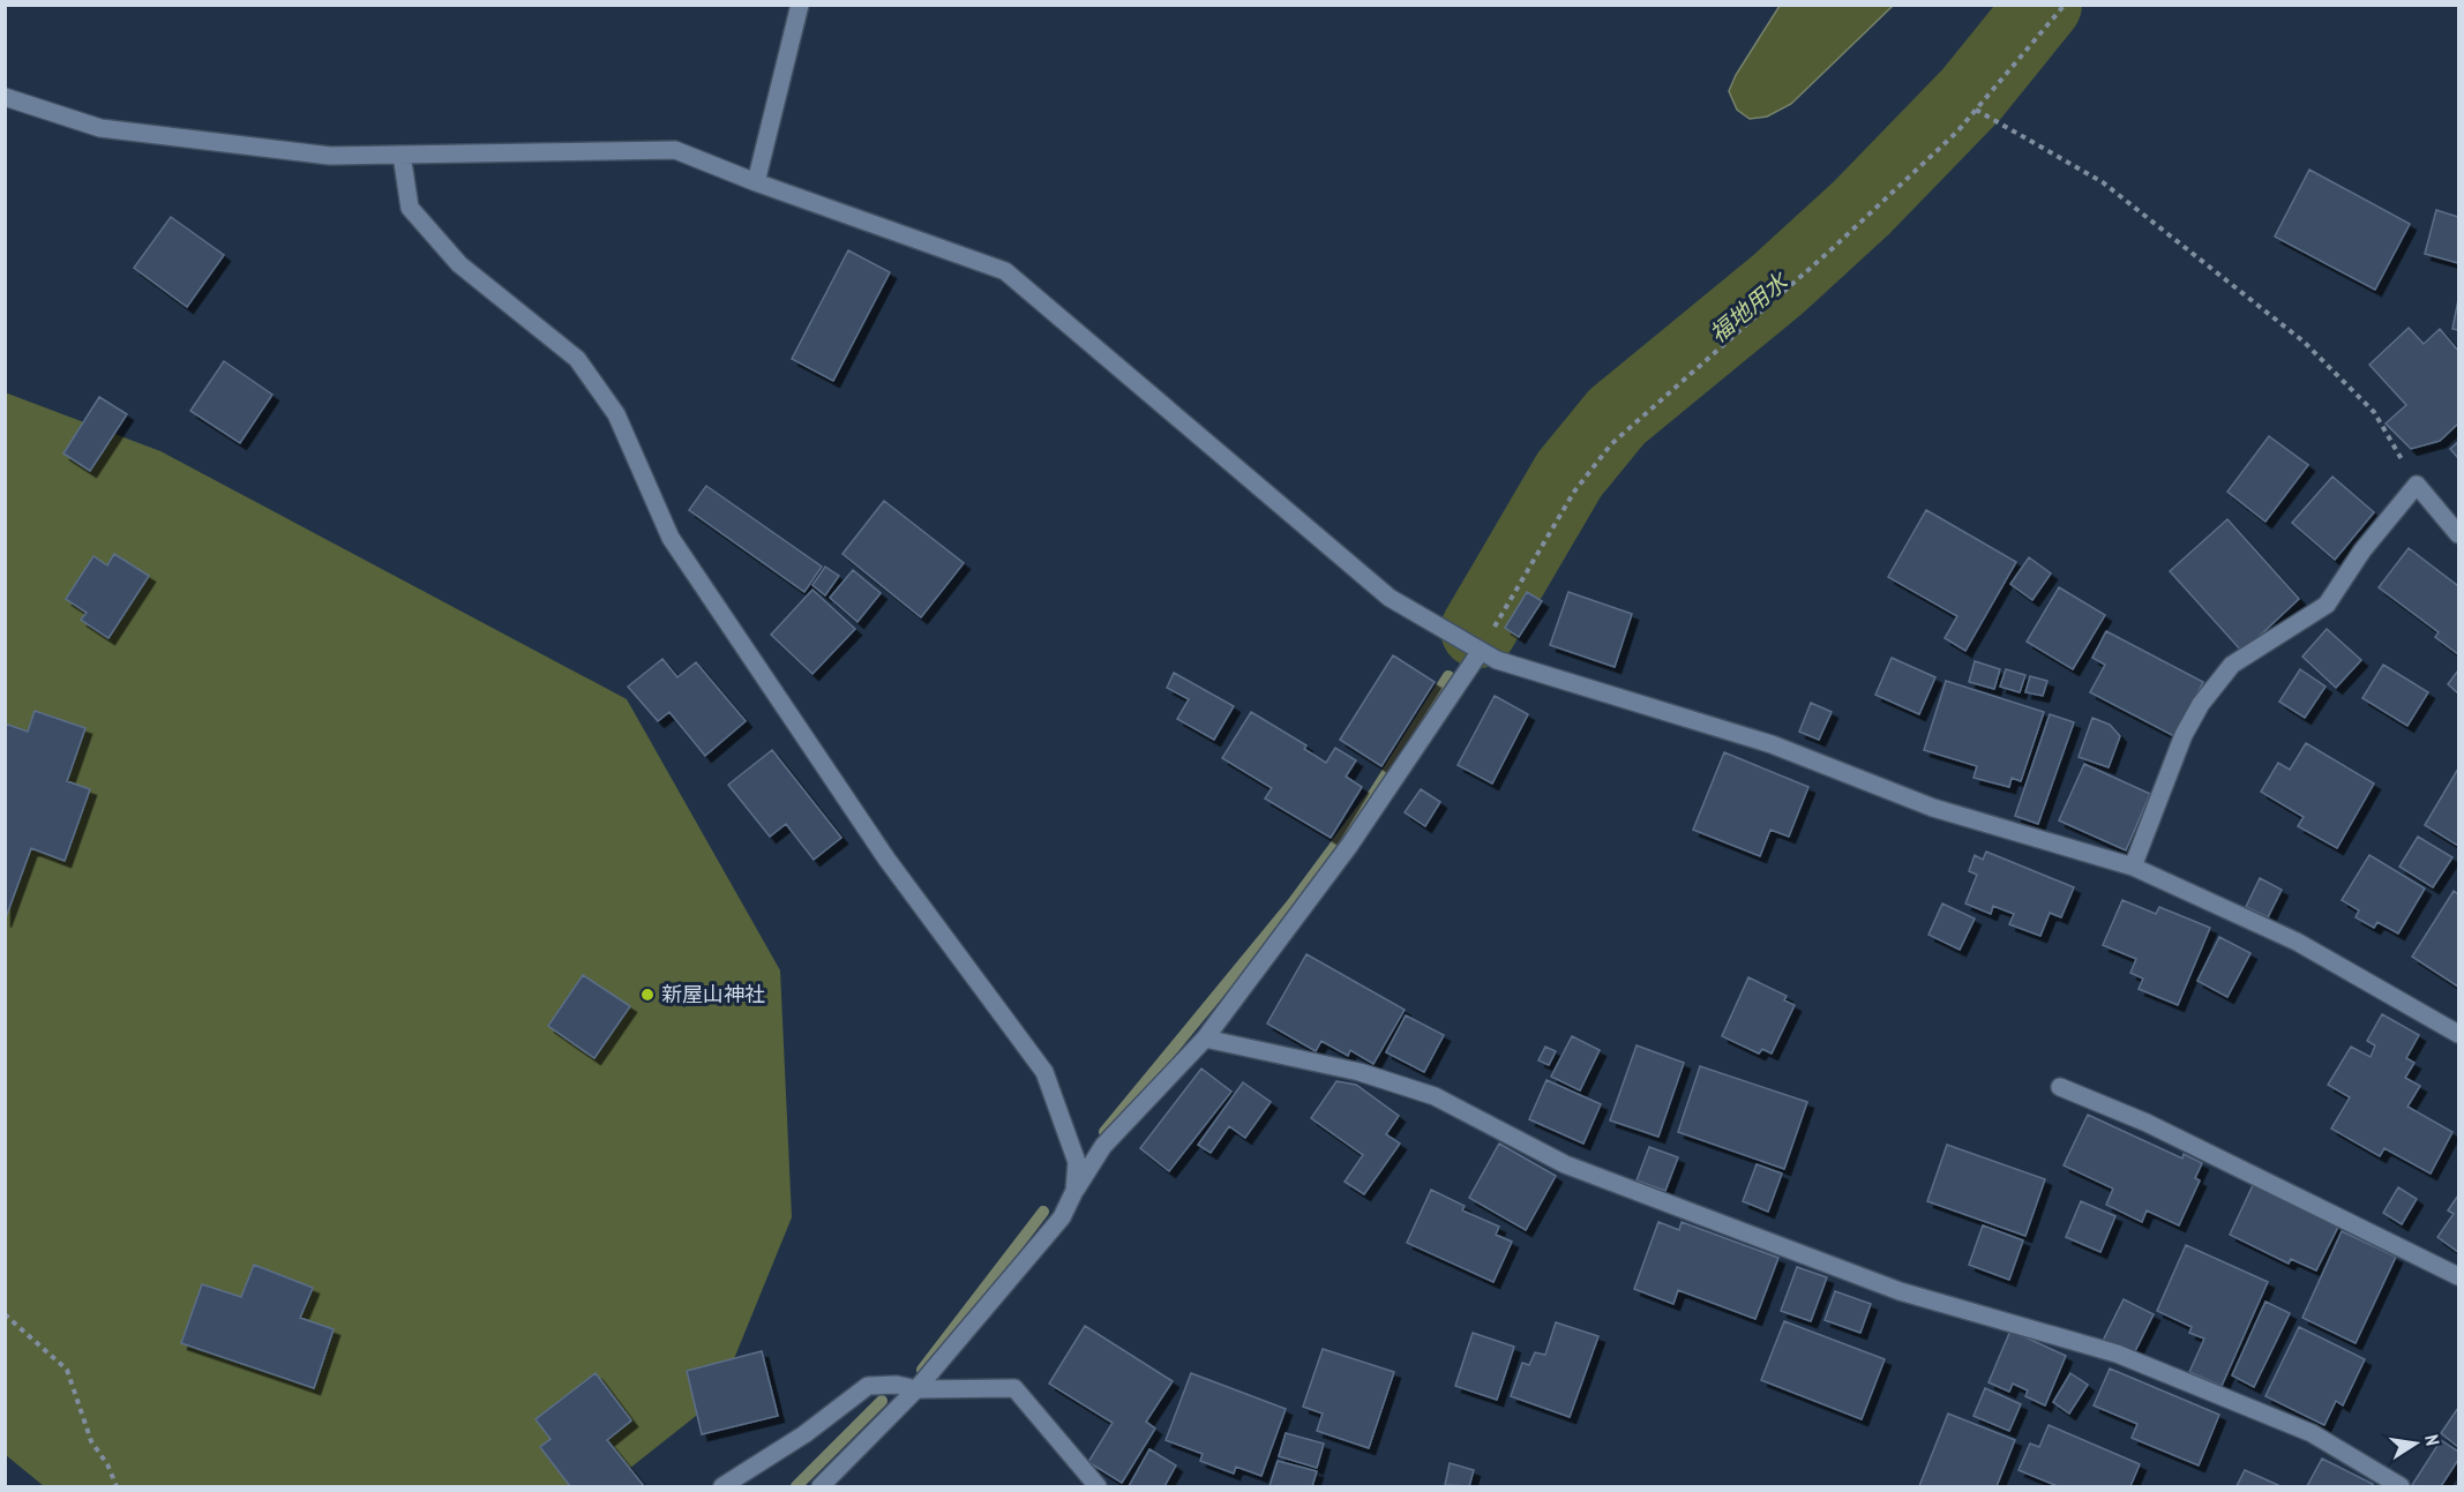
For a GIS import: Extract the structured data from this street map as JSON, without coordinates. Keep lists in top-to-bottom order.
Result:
{
  "water": ["福地用水"],
  "places": ["新屋山神社"],
  "north": "right"
}
